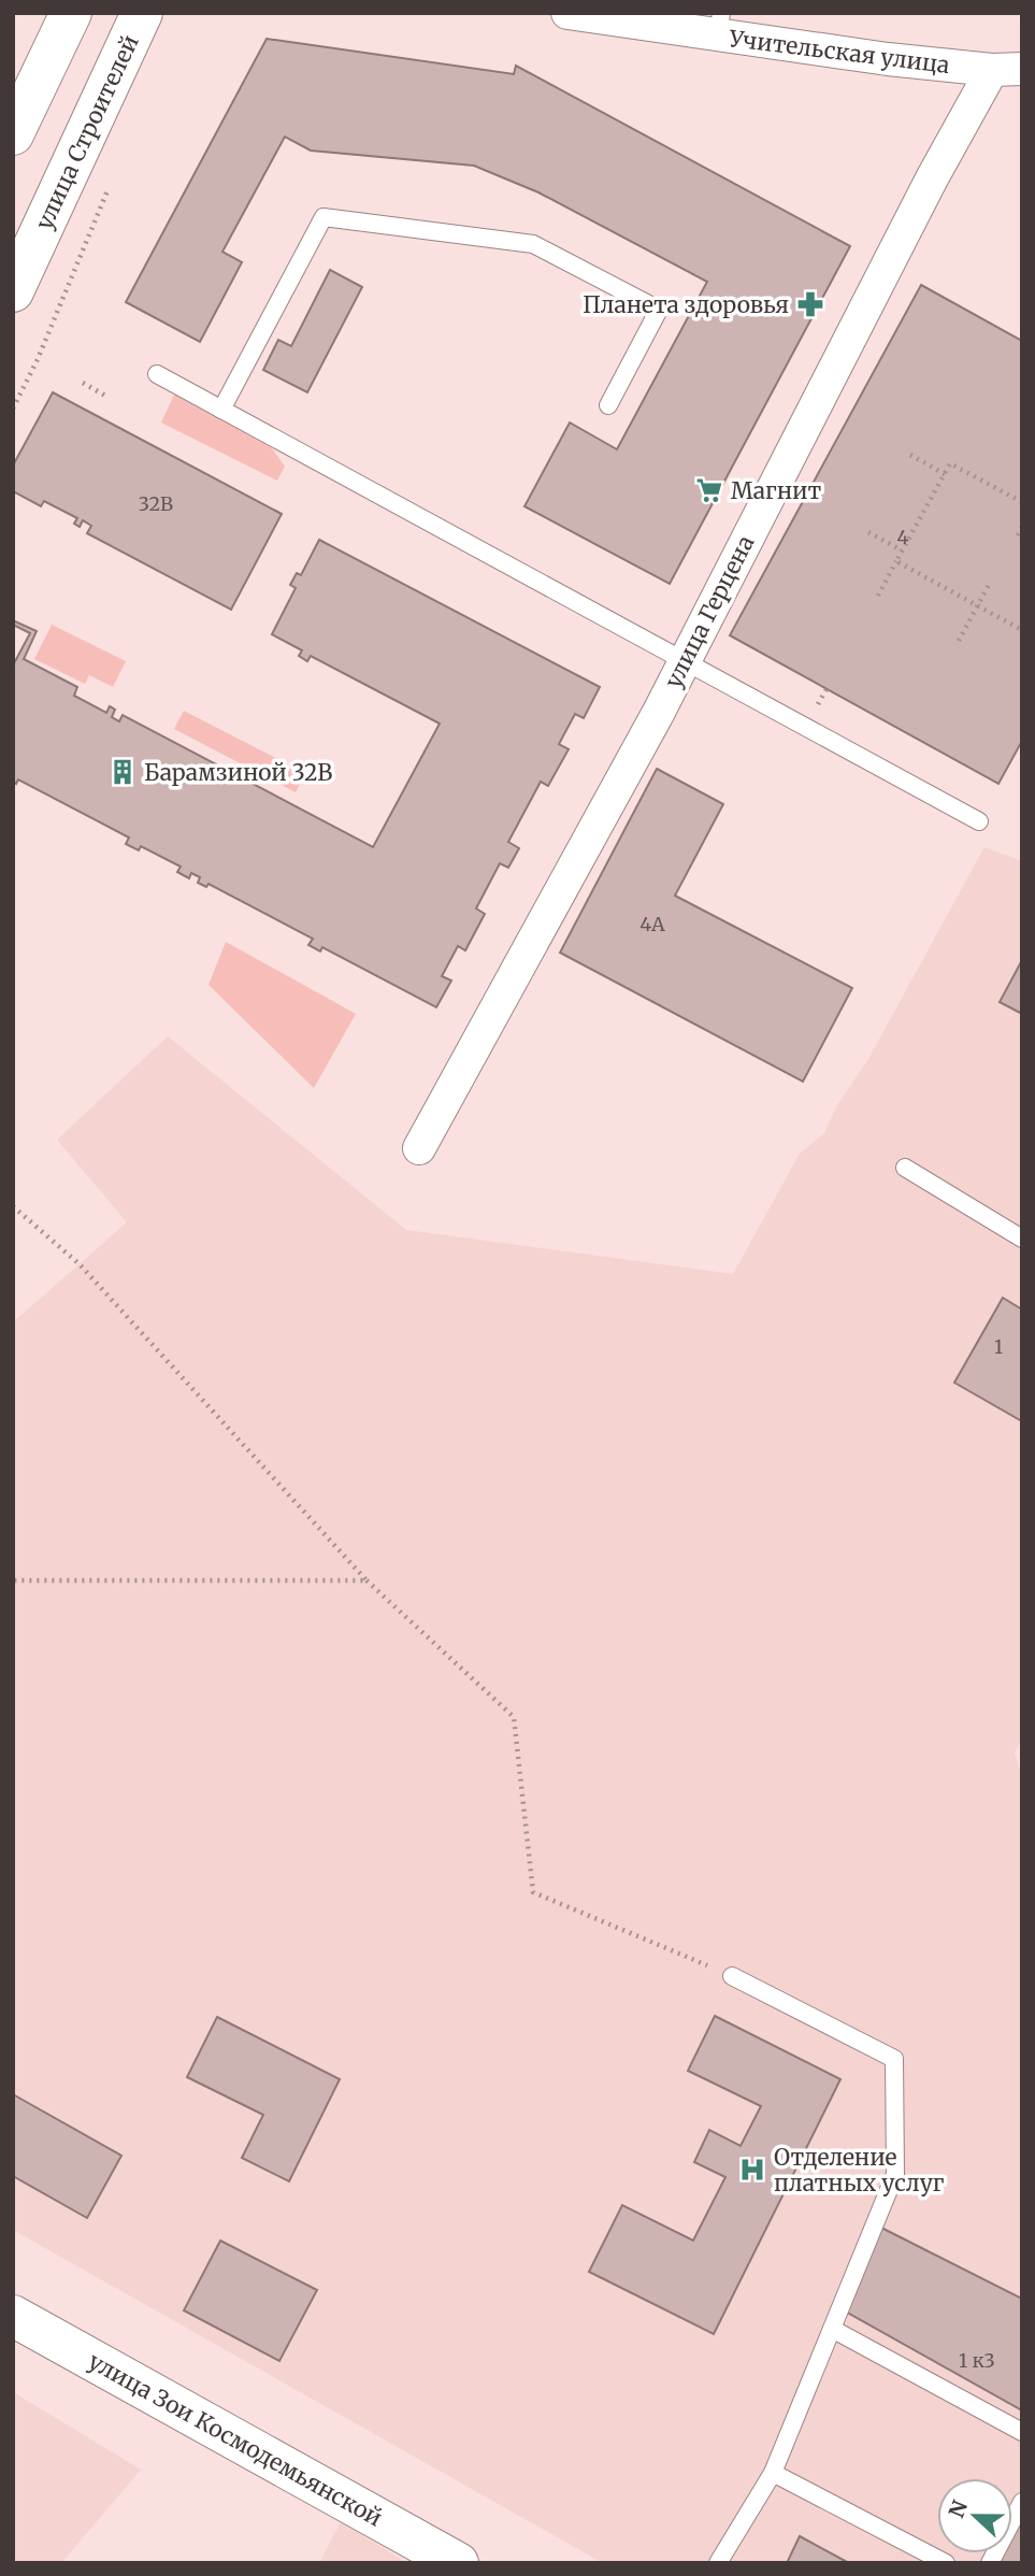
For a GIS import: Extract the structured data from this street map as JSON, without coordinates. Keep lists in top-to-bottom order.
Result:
{
  "streets": {
    "main road": ["улица Строителей", "улица Зои Космодемьянской"],
    "street": ["Учительская улица", "улица Герцена"]
  },
  "crossings": [
    ["Учительская улица", "улица Герцена"]
  ],
  "places": {
    "pharmacy": ["Планета здоровья"],
    "supermarket": ["Магнит"],
    "building": ["Барамзиной 32В"],
    "hospital": ["Отделение платных услуг"]
  },
  "house_numbers": [
    "32В",
    "4",
    "4А",
    "1",
    "1 к3"
  ],
  "north": "left"
}
